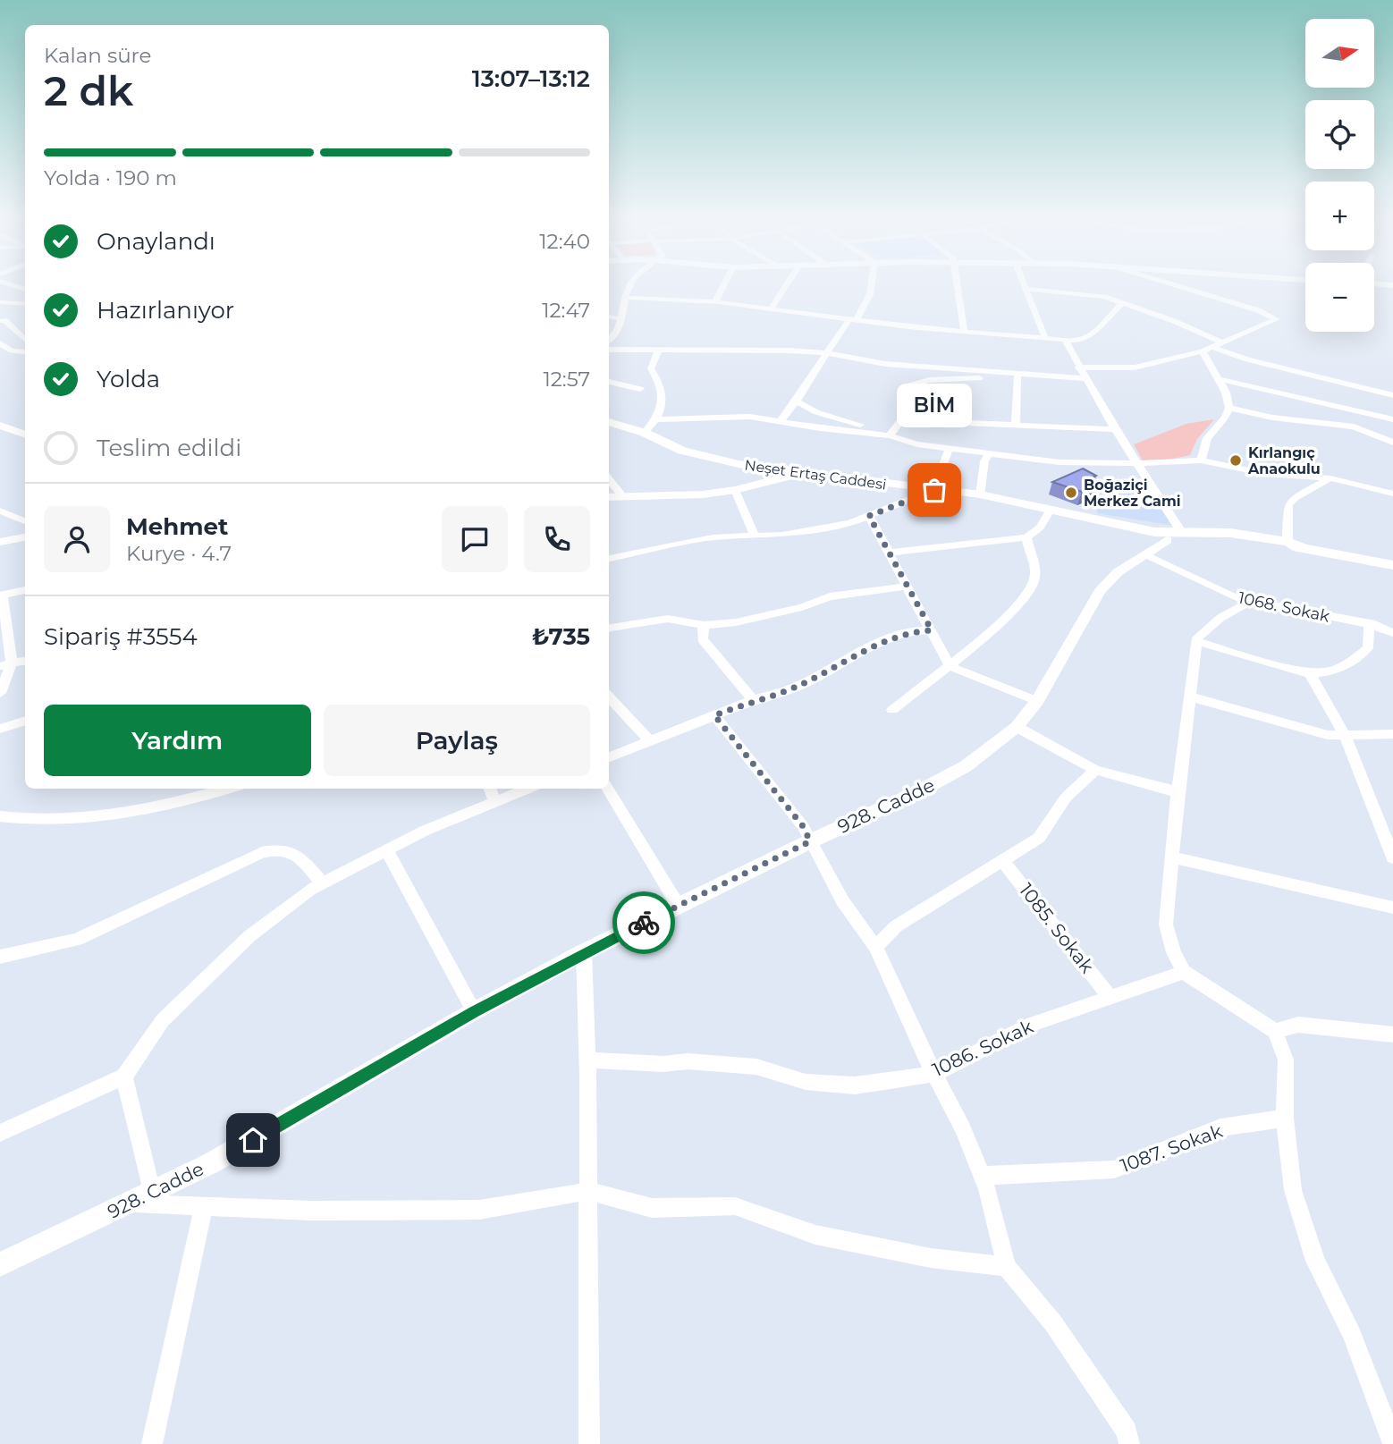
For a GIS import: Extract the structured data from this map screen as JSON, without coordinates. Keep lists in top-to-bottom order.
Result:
{
  "streets": {
    "main road": ["Neşet Ertaş Caddesi"],
    "street": [
      "1068. Sokak",
      "928. Cadde",
      "1085. Sokak",
      "1086. Sokak",
      "1087. Sokak"
    ]
  },
  "crossings": [
    ["Neşet Ertaş Caddesi", "928. Cadde"],
    ["1068. Sokak", "928. Cadde"],
    ["1085. Sokak", "1086. Sokak"]
  ],
  "places": ["Kırlangıç Anaokulu", "BİM", "Boğaziçi Merkez Cami"],
  "north": "right",
  "page": {
    "map_buttons": ["+", "−"],
    "heading": ["2 dk", "Kalan süre", "13:07–13:12"],
    "panel": [
      "Mehmet",
      "Kurye · 4.7",
      "Sipariş #3554",
      "₺735"
    ],
    "bar": "Yolda · 190 m",
    "list": [
      ["Onaylandı", "12:40"],
      ["Hazırlanıyor", "12:47"],
      ["Yolda", "12:57"],
      "Teslim edildi"
    ],
    "bubble": "BİM",
    "buttons": ["Yardım", "Paylaş"]
  }
}
